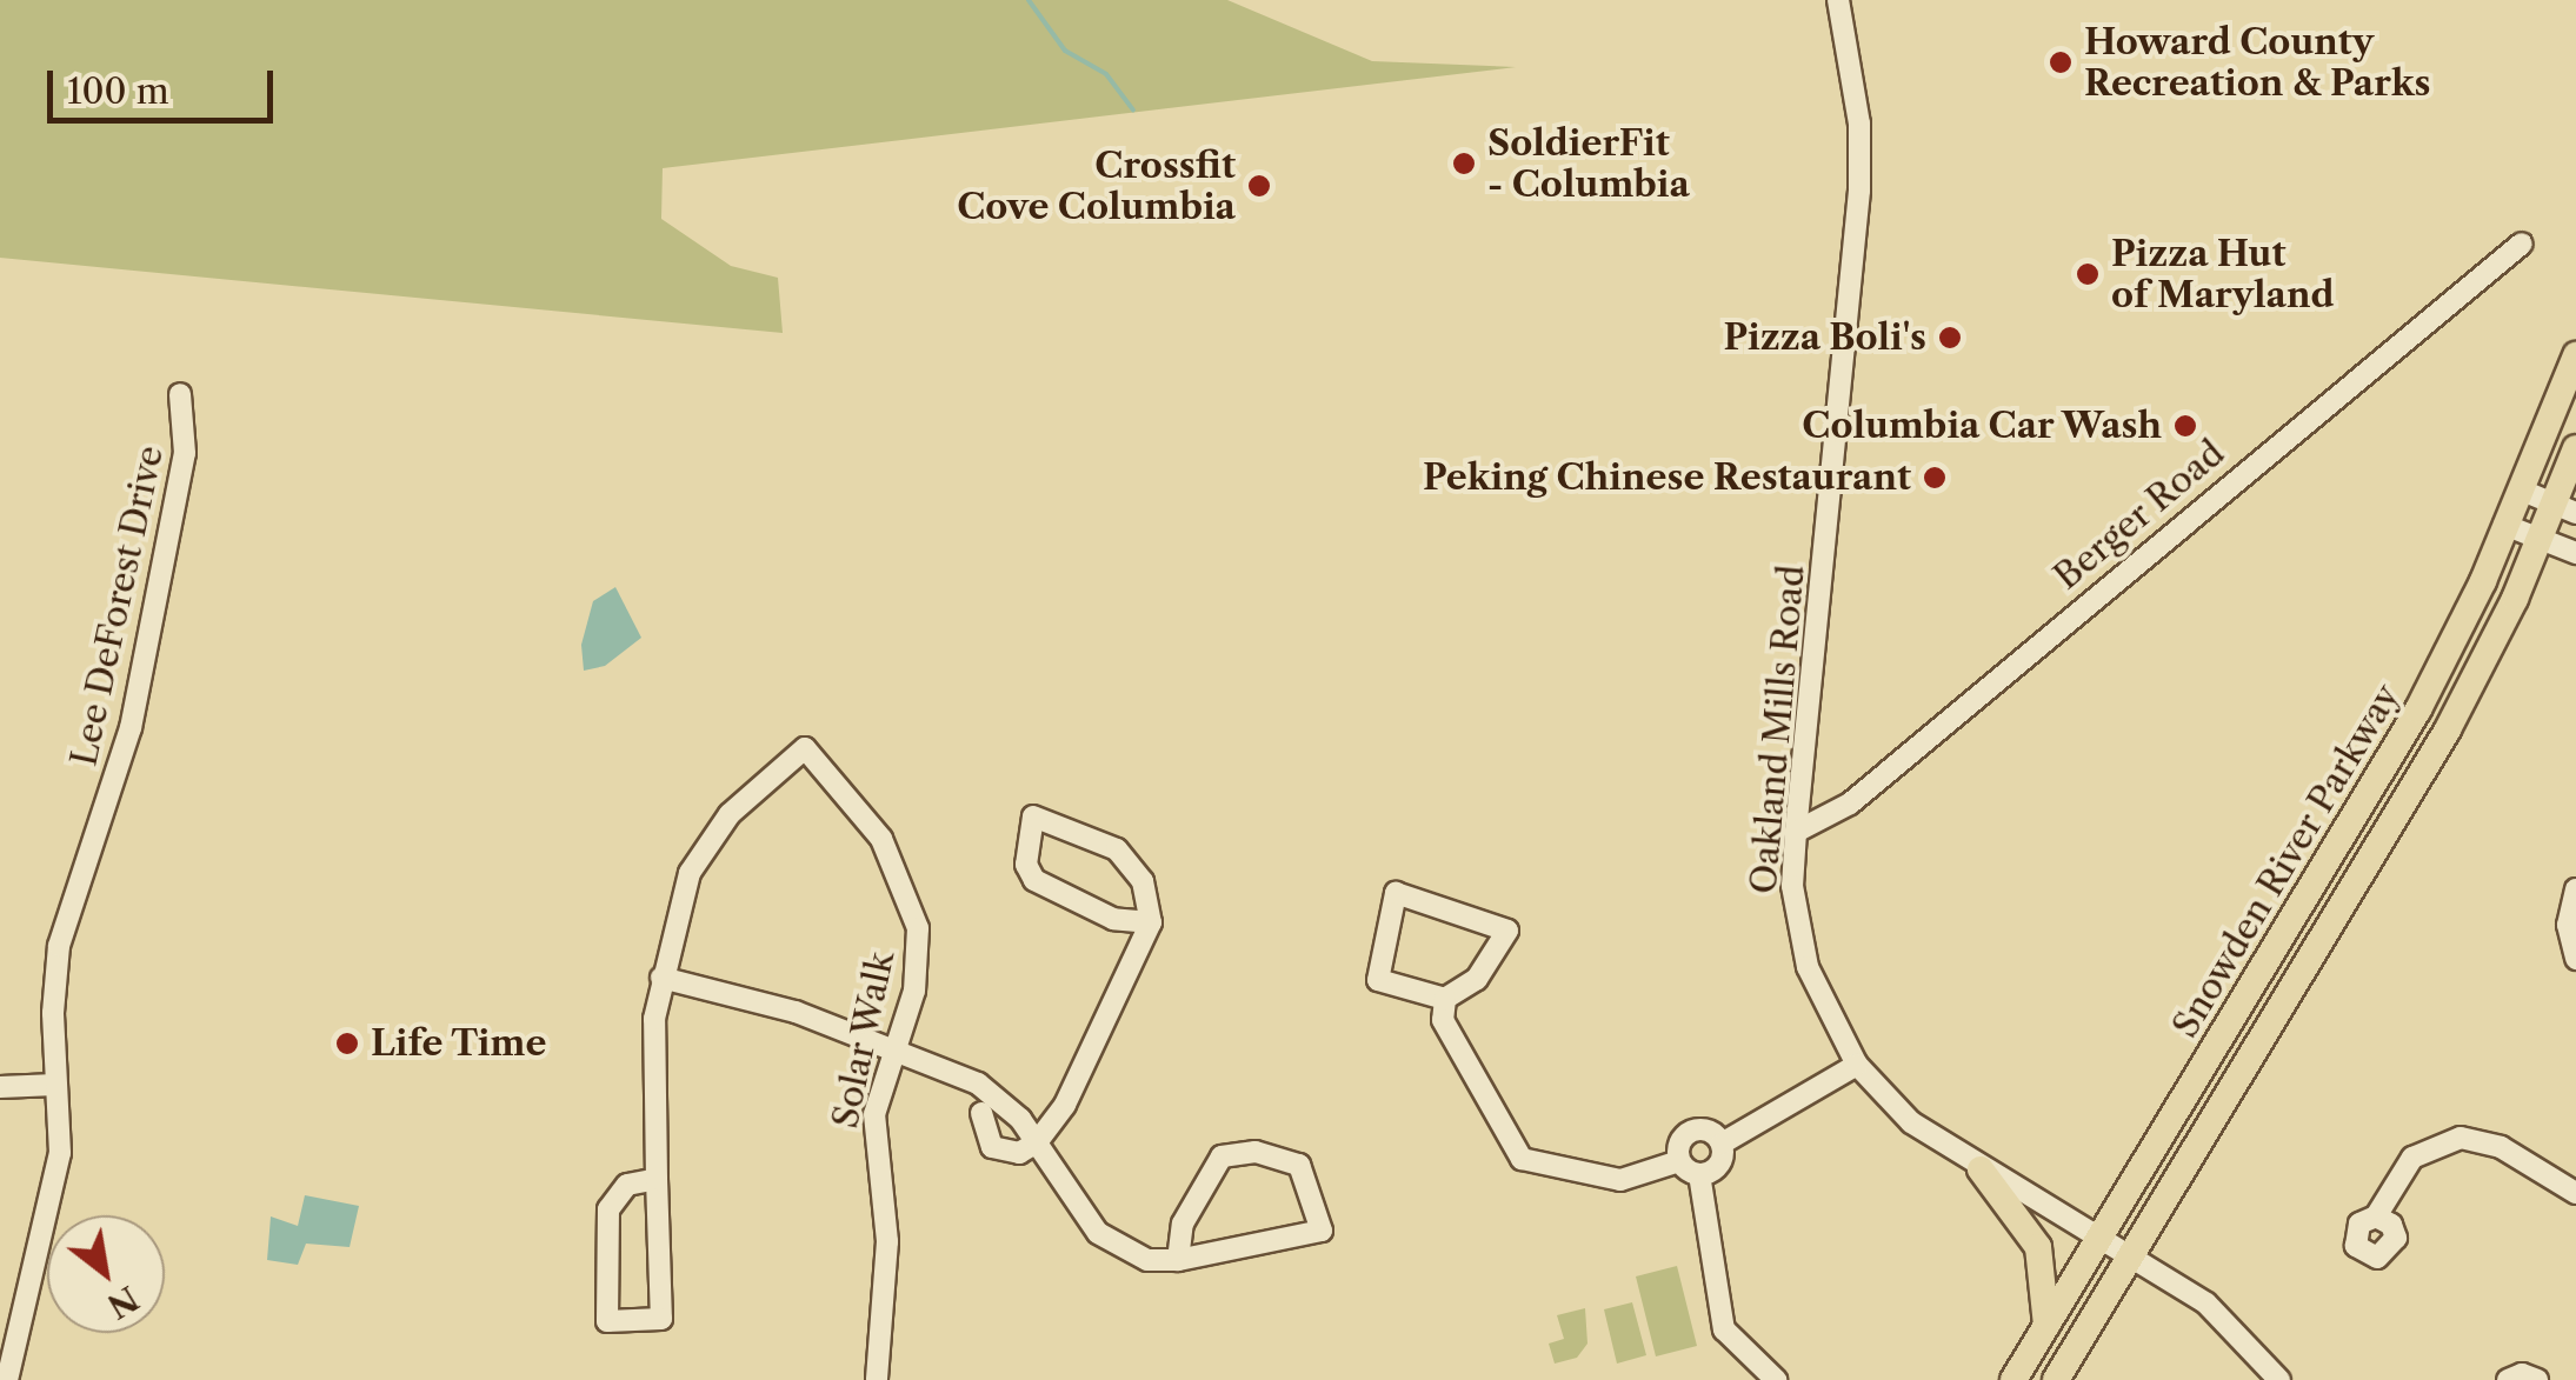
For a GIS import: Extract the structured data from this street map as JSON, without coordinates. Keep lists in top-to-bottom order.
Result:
{
  "streets": {
    "main road": ["Snowden River Parkway"],
    "street": [
      "Berger Road",
      "Lee DeForest Drive",
      "Oakland Mills Road",
      "Solar Walk"
    ]
  },
  "crossings": [
    ["Berger Road", "Oakland Mills Road"],
    ["Oakland Mills Road", "Snowden River Parkway"]
  ],
  "places": [
    "Howard County Recreation & Parks",
    "SoldierFit - Columbia",
    "Crossfit Cove Columbia",
    "Pizza Hut of Maryland",
    "Pizza Boli's",
    "Columbia Car Wash",
    "Peking Chinese Restaurant",
    "Life Time"
  ],
  "scale_bar": "100 m",
  "north": "bottom right"
}
